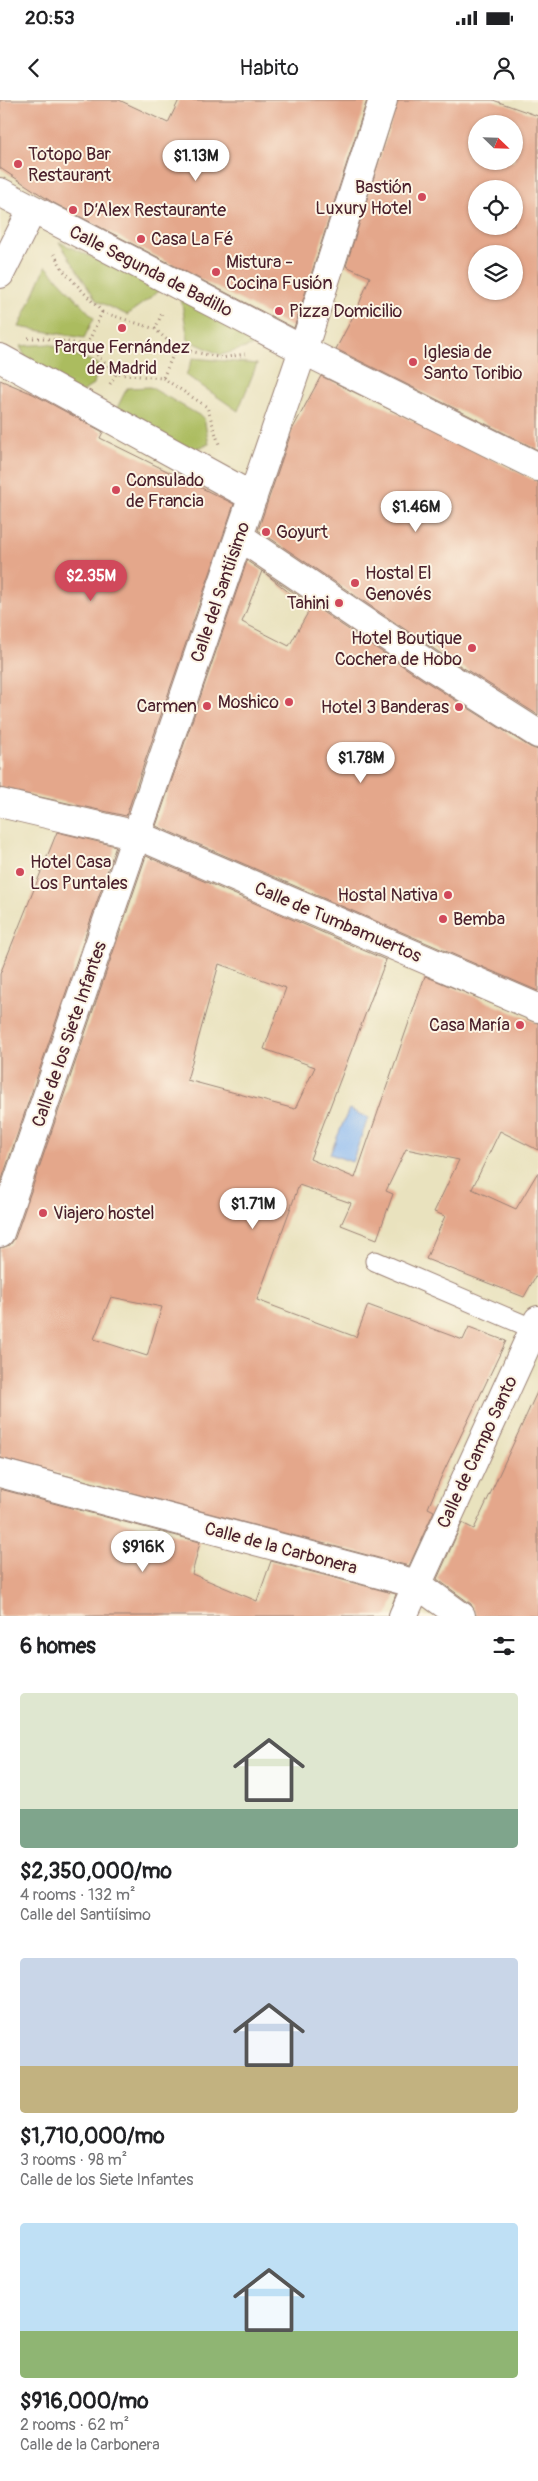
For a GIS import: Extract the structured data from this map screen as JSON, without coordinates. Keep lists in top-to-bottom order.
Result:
{
  "streets": {
    "street": [
      "Calle Segunda de Badillo",
      "Calle del Santiísimo",
      "Calle de Tumbamuertos",
      "Calle de los Siete Infantes",
      "Calle de Campo Santo",
      "Calle de la Carbonera"
    ]
  },
  "crossings": [
    ["Calle Segunda de Badillo", "Calle del Santiísimo"],
    ["Calle del Santiísimo", "Calle de Tumbamuertos"],
    ["Calle del Santiísimo", "Calle de los Siete Infantes"],
    ["Calle de Tumbamuertos", "Calle de los Siete Infantes"],
    ["Calle de Campo Santo", "Calle de la Carbonera"]
  ],
  "places": [
    "Totopo Bar Restaurant",
    "Bastión Luxury Hotel",
    "D’Alex Restaurante",
    "Casa La Fé",
    "Mistura - Cocina Fusión",
    "Pizza Domicilio",
    "Parque Fernández de Madrid",
    "Iglesia de Santo Toribio",
    "Consulado de Francia",
    "Goyurt",
    "Hostal El Genovés",
    "Tahini",
    "Hotel Boutique Cochera de Hobo",
    "Moshico",
    "Carmen",
    "Hotel 3 Banderas",
    "Hotel Casa Los Puntales",
    "Hostal Nativa",
    "Bemba",
    "Casa María",
    "Viajero hostel"
  ],
  "north": "bottom right",
  "page": {
    "status": "20:53",
    "header": "Habito",
    "price": [
      "$1.13M",
      "$1.46M",
      "$2.35M",
      "$1.78M",
      "$1.71M",
      "$916K"
    ],
    "heading": "6 homes",
    "list": [
      {
        "name": "$2,350,000/mo",
        "note": "4 rooms · 132 m² · Calle del Santiísimo"
      },
      {
        "name": "$1,710,000/mo",
        "note": "3 rooms · 98 m² · Calle de los Siete Infantes"
      },
      {
        "name": "$916,000/mo",
        "note": "2 rooms · 62 m² · Calle de la Carbonera"
      }
    ]
  }
}
